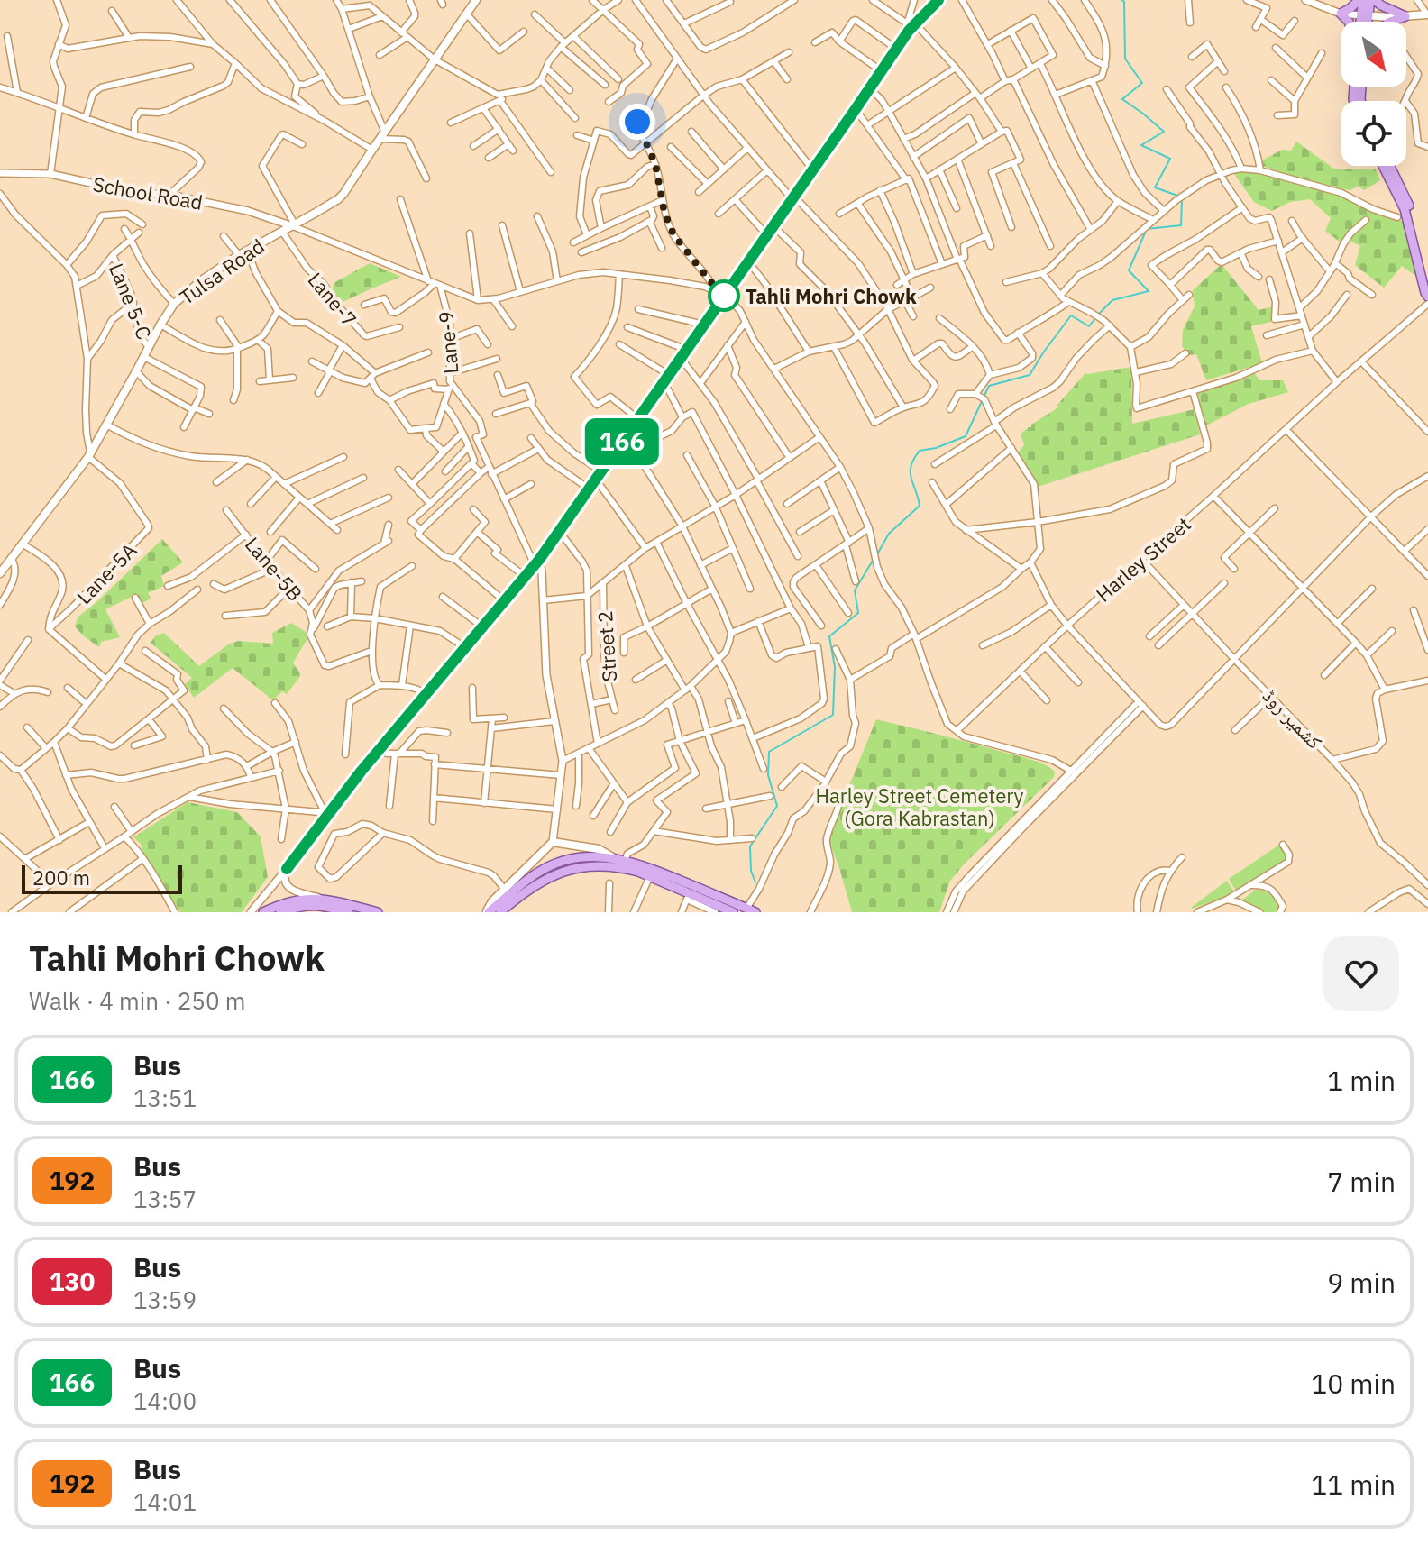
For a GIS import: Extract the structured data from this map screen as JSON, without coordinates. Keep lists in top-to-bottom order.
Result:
{
  "streets": {
    "main road": ["Tulsa Road"],
    "street": [
      "School Road",
      "Lane-7",
      "Lane 5-C",
      "Lane-9",
      "Harley Street",
      "Lane-5B",
      "Lane-5A",
      "Street 2",
      "کشمیر روڈ"
    ]
  },
  "crossings": [
    ["School Road", "Tulsa Road"],
    ["Tulsa Road", "Lane-7"],
    ["Tulsa Road", "Lane 5-C"],
    ["Tulsa Road", "Lane-5A"],
    ["Harley Street", "کشمیر روڈ"]
  ],
  "parks": ["Harley Street Cemetery (Gora Kabrastan)"],
  "places": ["Tahli Mohri Chowk"],
  "lines": ["bus line 166"],
  "scale_bar": "200 m",
  "north": "bottom right",
  "page": {
    "on_map": "166",
    "scale": "200 m",
    "heading": ["Tahli Mohri Chowk", "Walk · 4 min · 250 m"],
    "list": [
      {
        "mark": "166",
        "name": "Bus",
        "note": "13:51",
        "value": "1 min"
      },
      {
        "mark": "192",
        "name": "Bus",
        "note": "13:57",
        "value": "7 min"
      },
      {
        "mark": "130",
        "name": "Bus",
        "note": "13:59",
        "value": "9 min"
      },
      {
        "mark": "166",
        "name": "Bus",
        "note": "14:00",
        "value": "10 min"
      },
      {
        "mark": "192",
        "name": "Bus",
        "note": "14:01",
        "value": "11 min"
      }
    ]
  }
}
